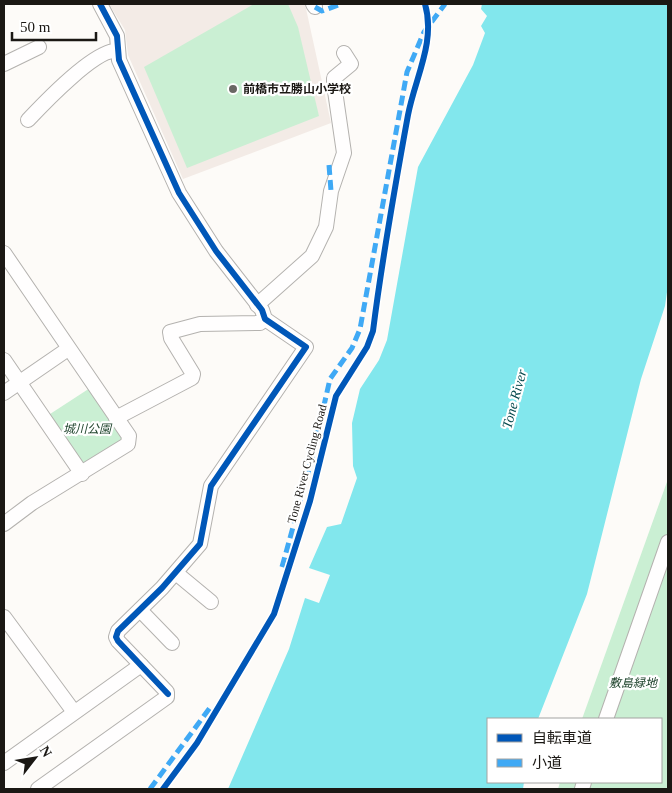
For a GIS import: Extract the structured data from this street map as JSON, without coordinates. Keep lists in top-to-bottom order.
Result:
{
  "streets": {
    "cycle path": ["Tone River Cycling Road"]
  },
  "water": ["Tone River"],
  "parks": ["城川公園", "敷島緑地"],
  "places": ["前橋市立勝山小学校"],
  "legend": ["自転車道", "小道"],
  "scale_bar": "50 m",
  "north": "top right"
}
